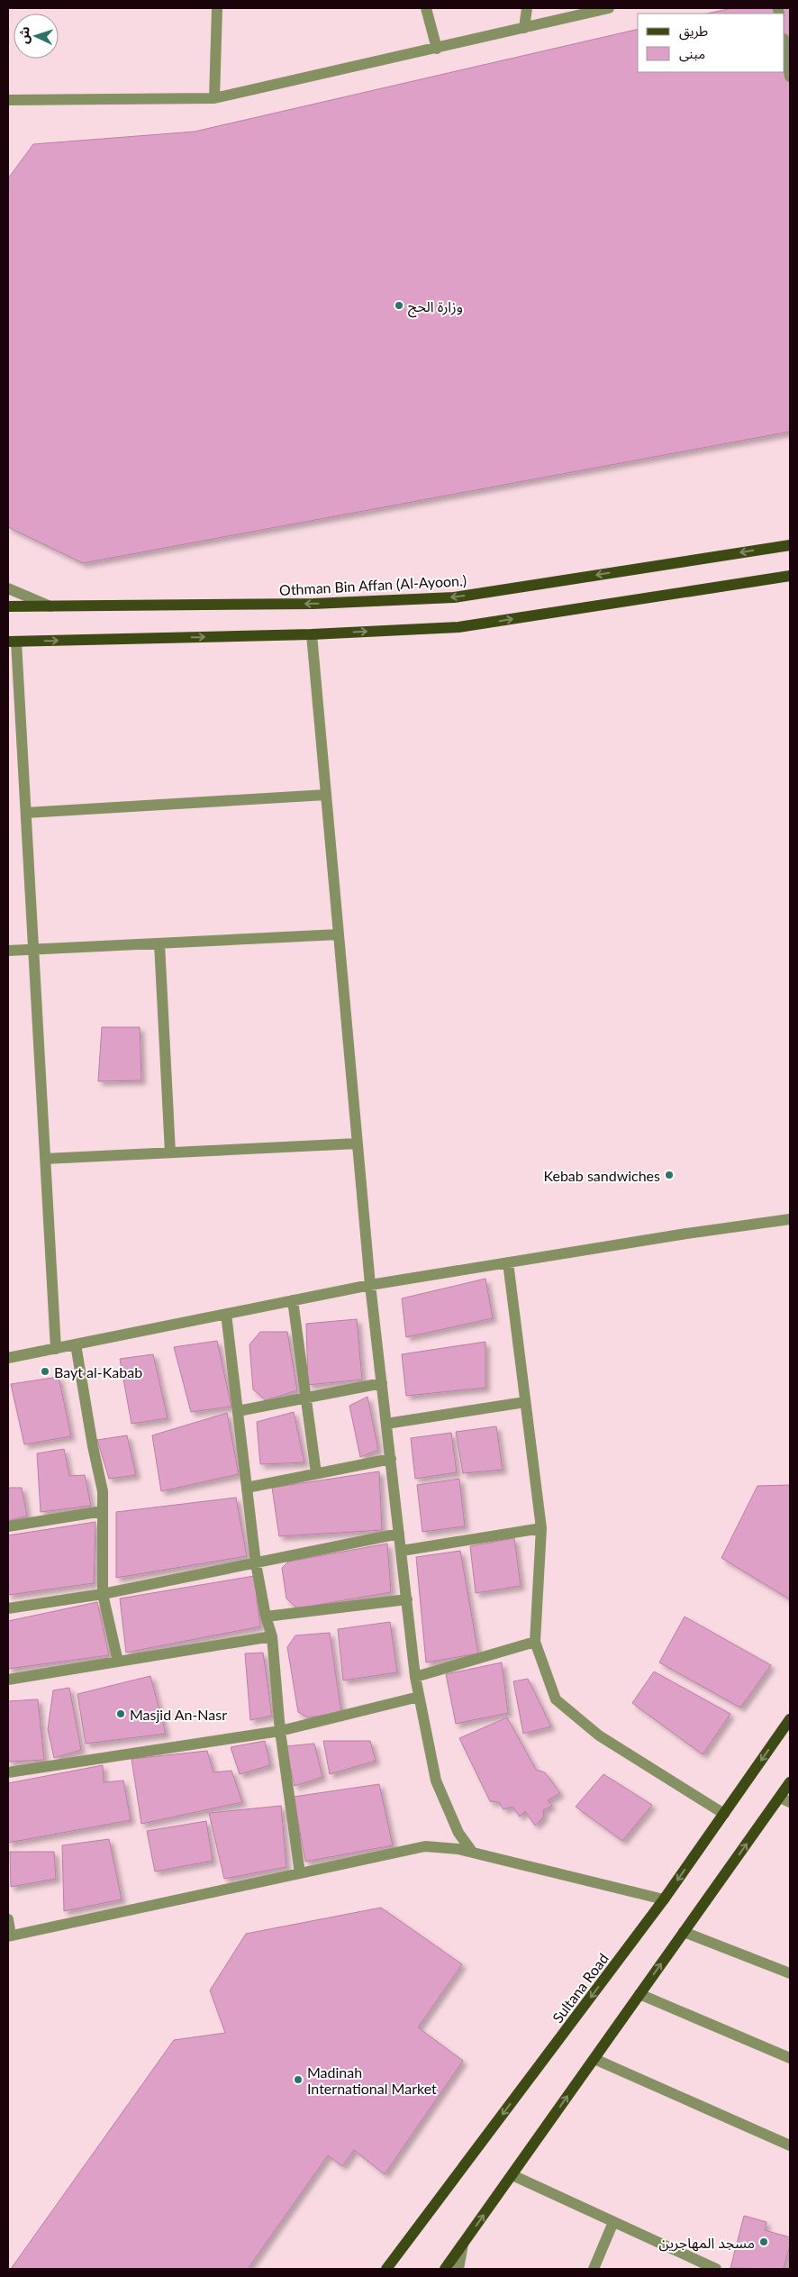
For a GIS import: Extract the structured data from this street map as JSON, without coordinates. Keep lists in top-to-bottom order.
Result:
{
  "streets": {
    "main road": ["Othman Bin Affan (Al-Ayoon.)", "Sultana Road"]
  },
  "places": [
    "وزارة الحج",
    "Kebab sandwiches",
    "Bayt al-Kabab",
    "Masjid An-Nasr",
    "Madinah International Market",
    "مسجد المهاجرين"
  ],
  "legend": ["طريق", "مبنى"],
  "north": "left"
}
